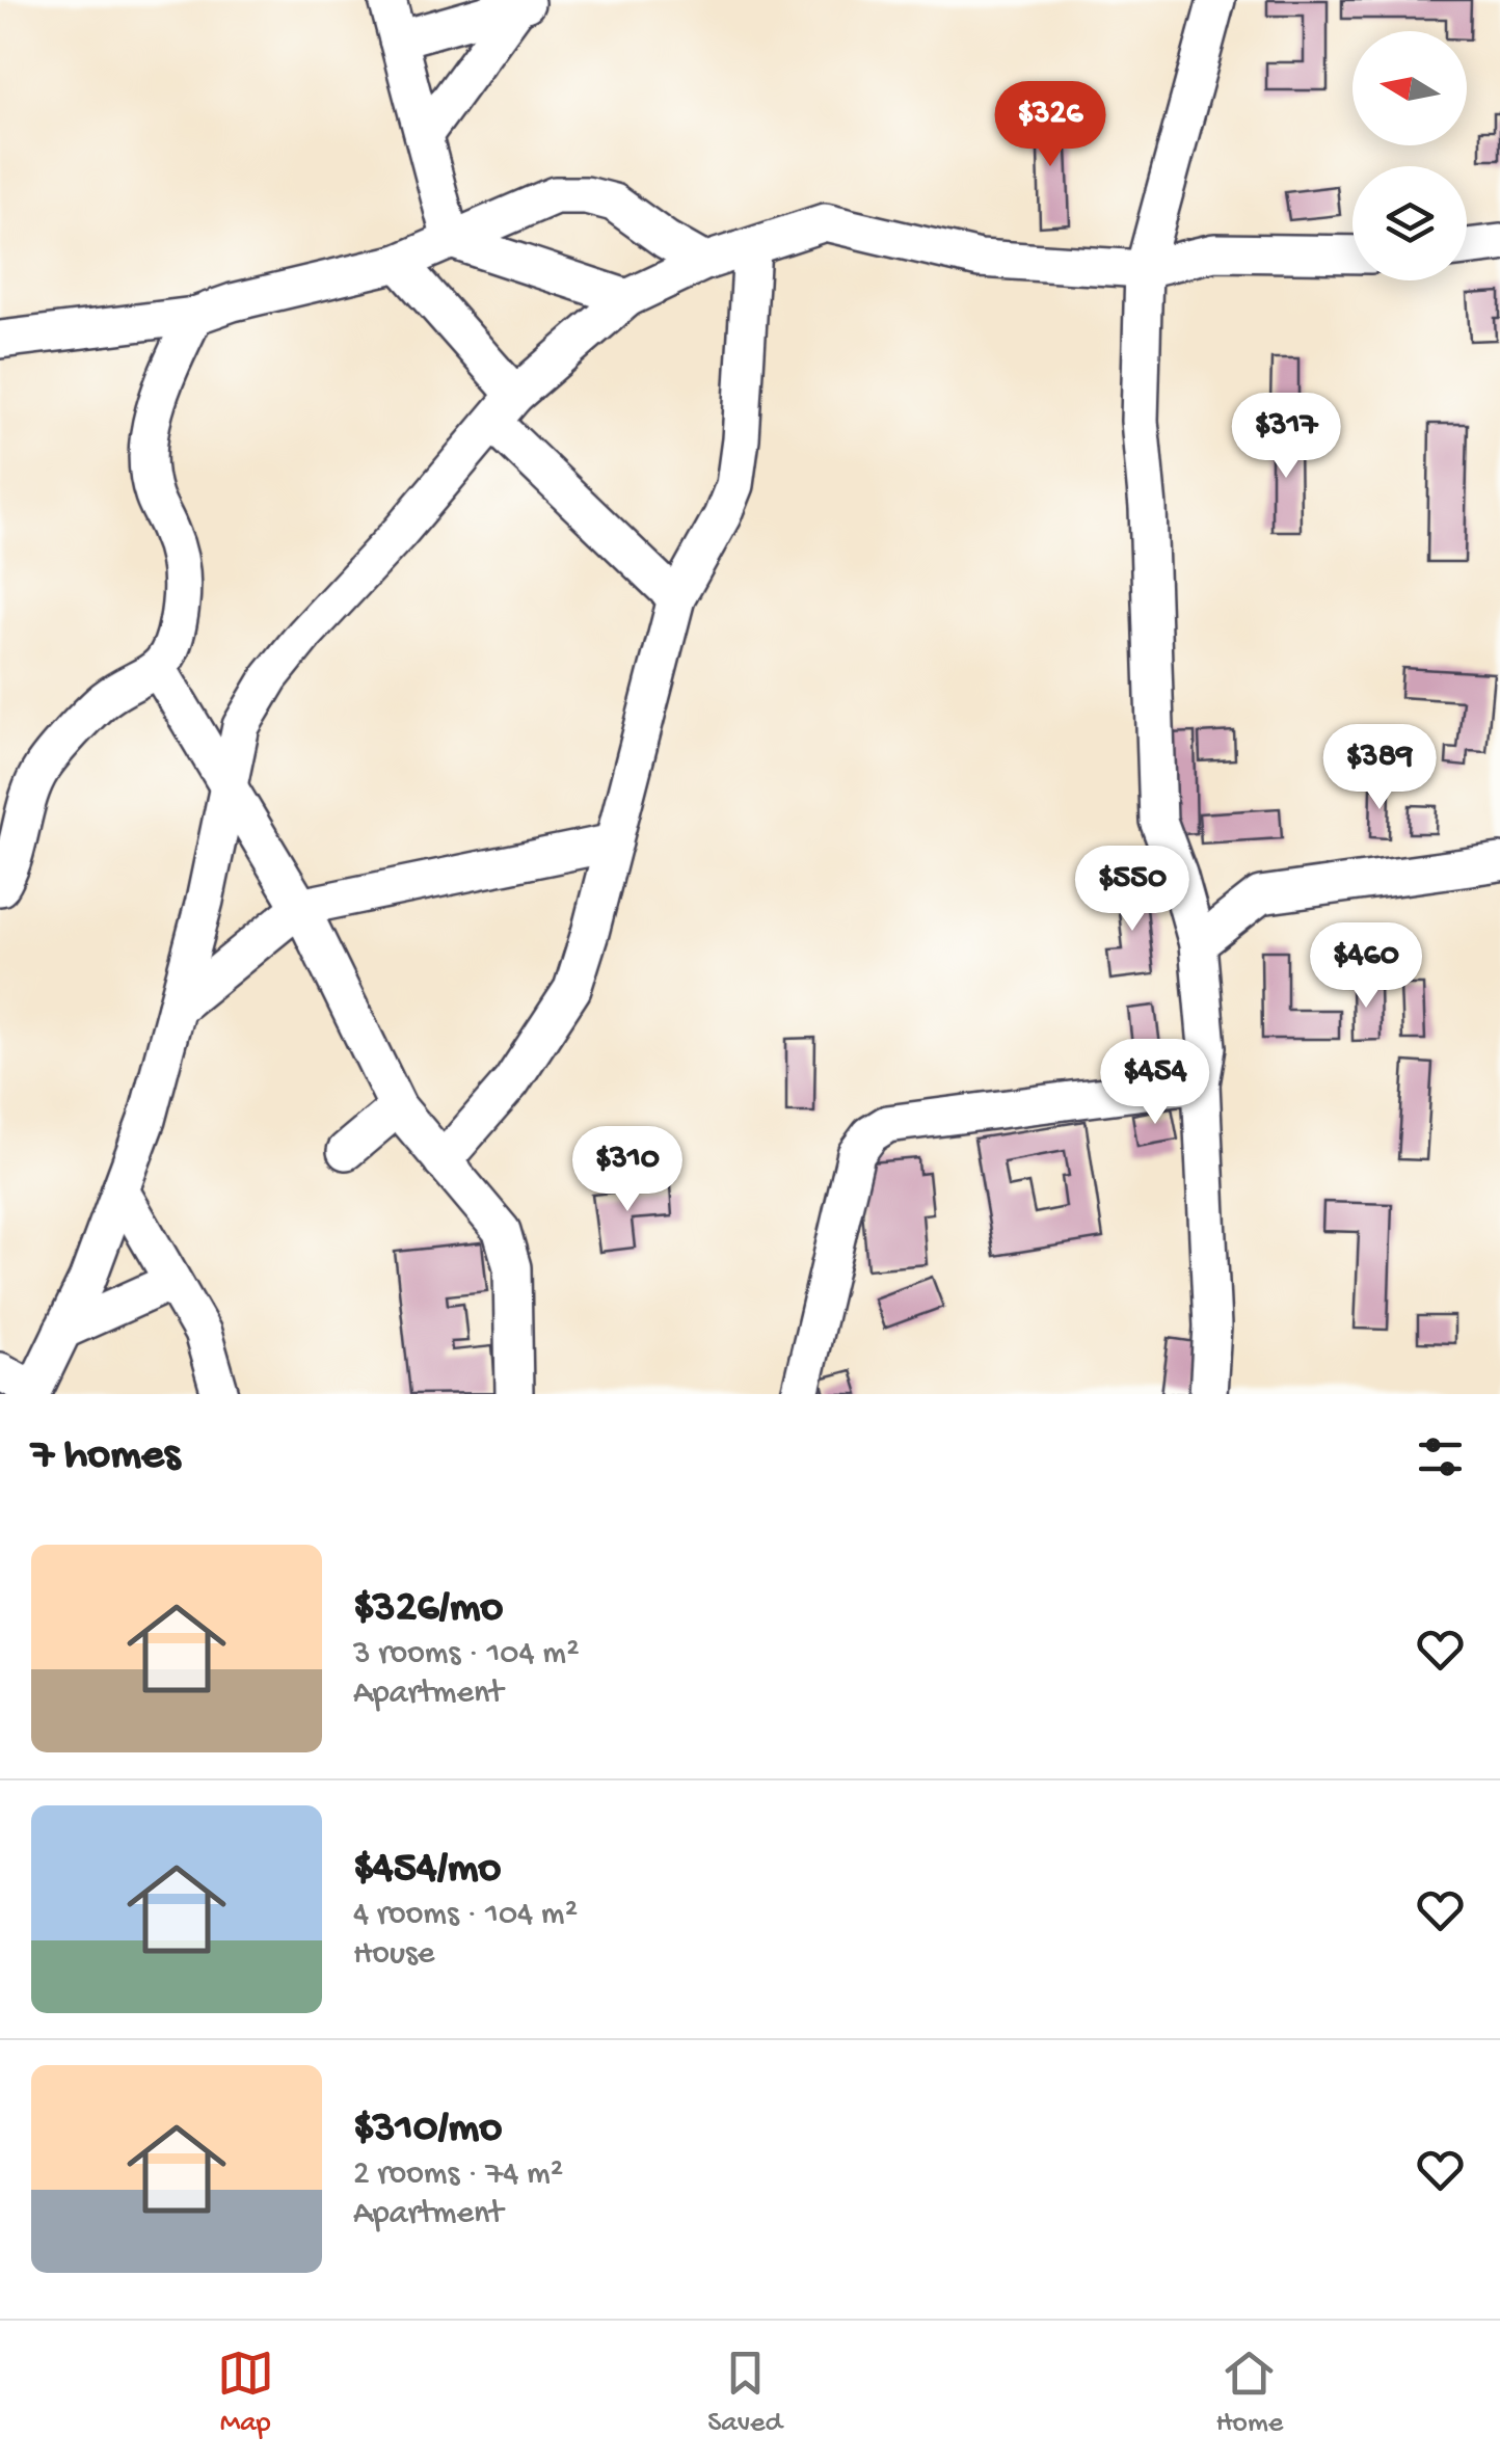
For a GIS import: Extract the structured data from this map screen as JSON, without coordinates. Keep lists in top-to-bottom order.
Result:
{
  "north": "left",
  "page": {
    "price": [
      "$326",
      "$317",
      "$389",
      "$550",
      "$460",
      "$454",
      "$310"
    ],
    "heading": "7 homes",
    "list": [
      {
        "name": "$326/mo",
        "note": "3 rooms · 104 m² · Apartment"
      },
      {
        "name": "$454/mo",
        "note": "4 rooms · 104 m² · House"
      },
      {
        "name": "$310/mo",
        "note": "2 rooms · 74 m² · Apartment"
      }
    ],
    "tabs": ["Map", "Saved", "Home"]
  }
}
